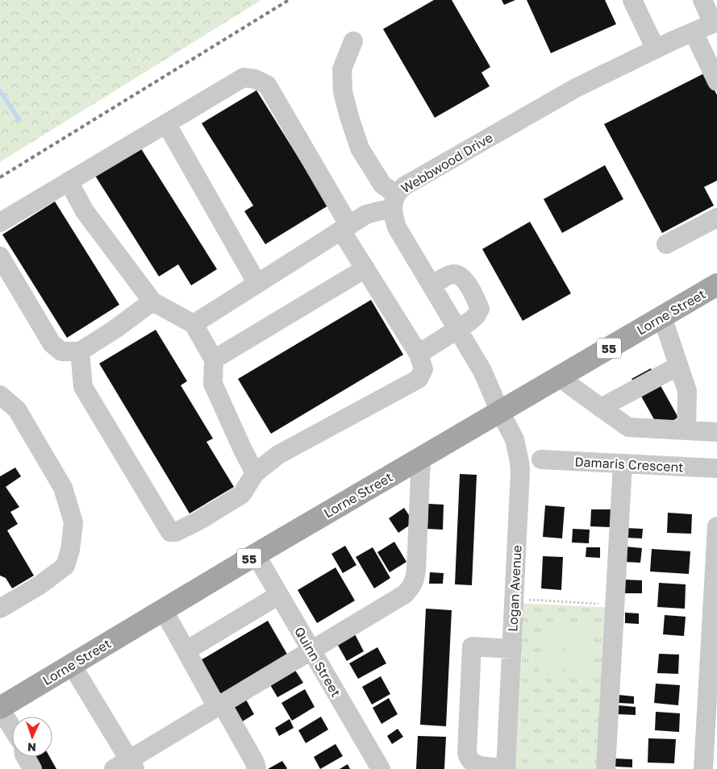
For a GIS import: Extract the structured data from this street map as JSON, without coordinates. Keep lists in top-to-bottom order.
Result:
{
  "streets": {
    "main road": ["Lorne Street", "55"],
    "street": [
      "Webbwood Drive",
      "Damaris Crescent",
      "Logan Avenue",
      "Quinn Street"
    ]
  },
  "crossings": [
    ["Webbwood Drive", "Lorne Street"],
    ["Webbwood Drive", "Logan Avenue"],
    ["Lorne Street", "Logan Avenue"],
    ["Lorne Street", "Quinn Street"]
  ],
  "north": "bottom"
}
